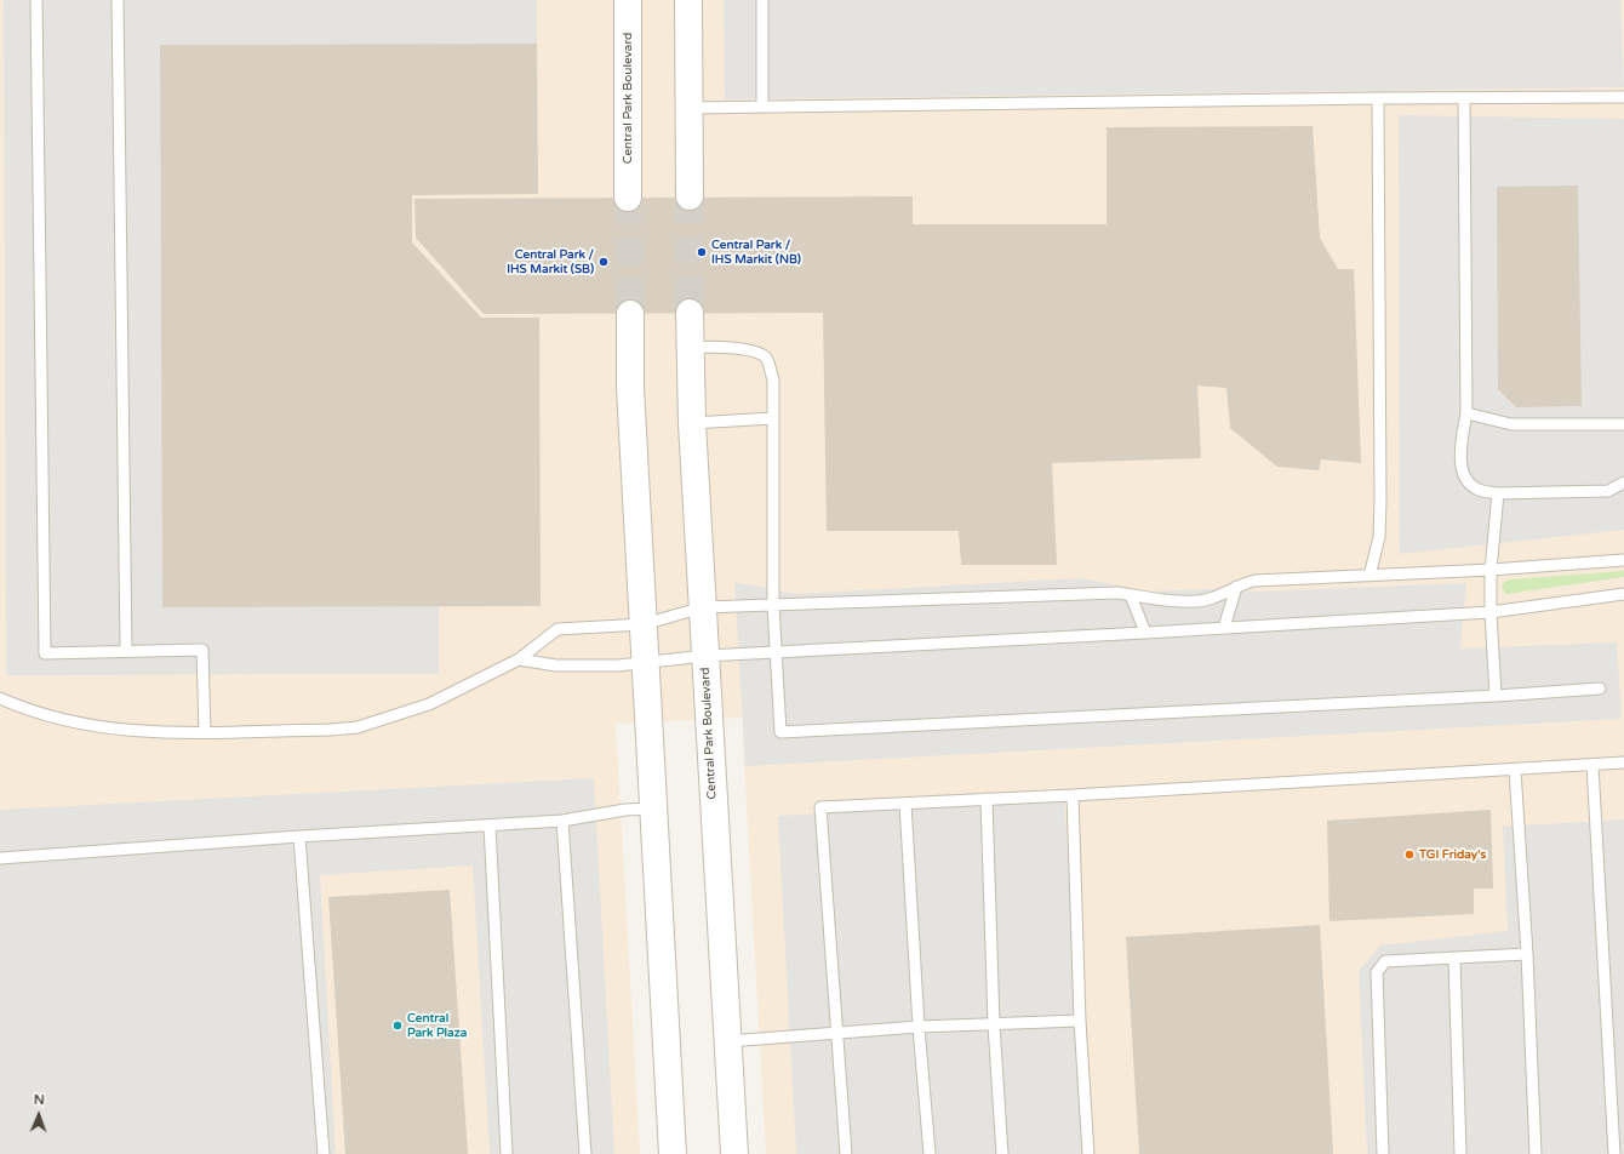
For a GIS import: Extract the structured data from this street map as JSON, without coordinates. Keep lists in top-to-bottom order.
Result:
{
  "streets": {
    "street": ["Central Park Boulevard"]
  },
  "places": [
    "Central Park / IHS Markit (NB)",
    "Central Park / IHS Markit (SB)",
    "TGI Friday's",
    "Central Park Plaza"
  ],
  "north": "top"
}
